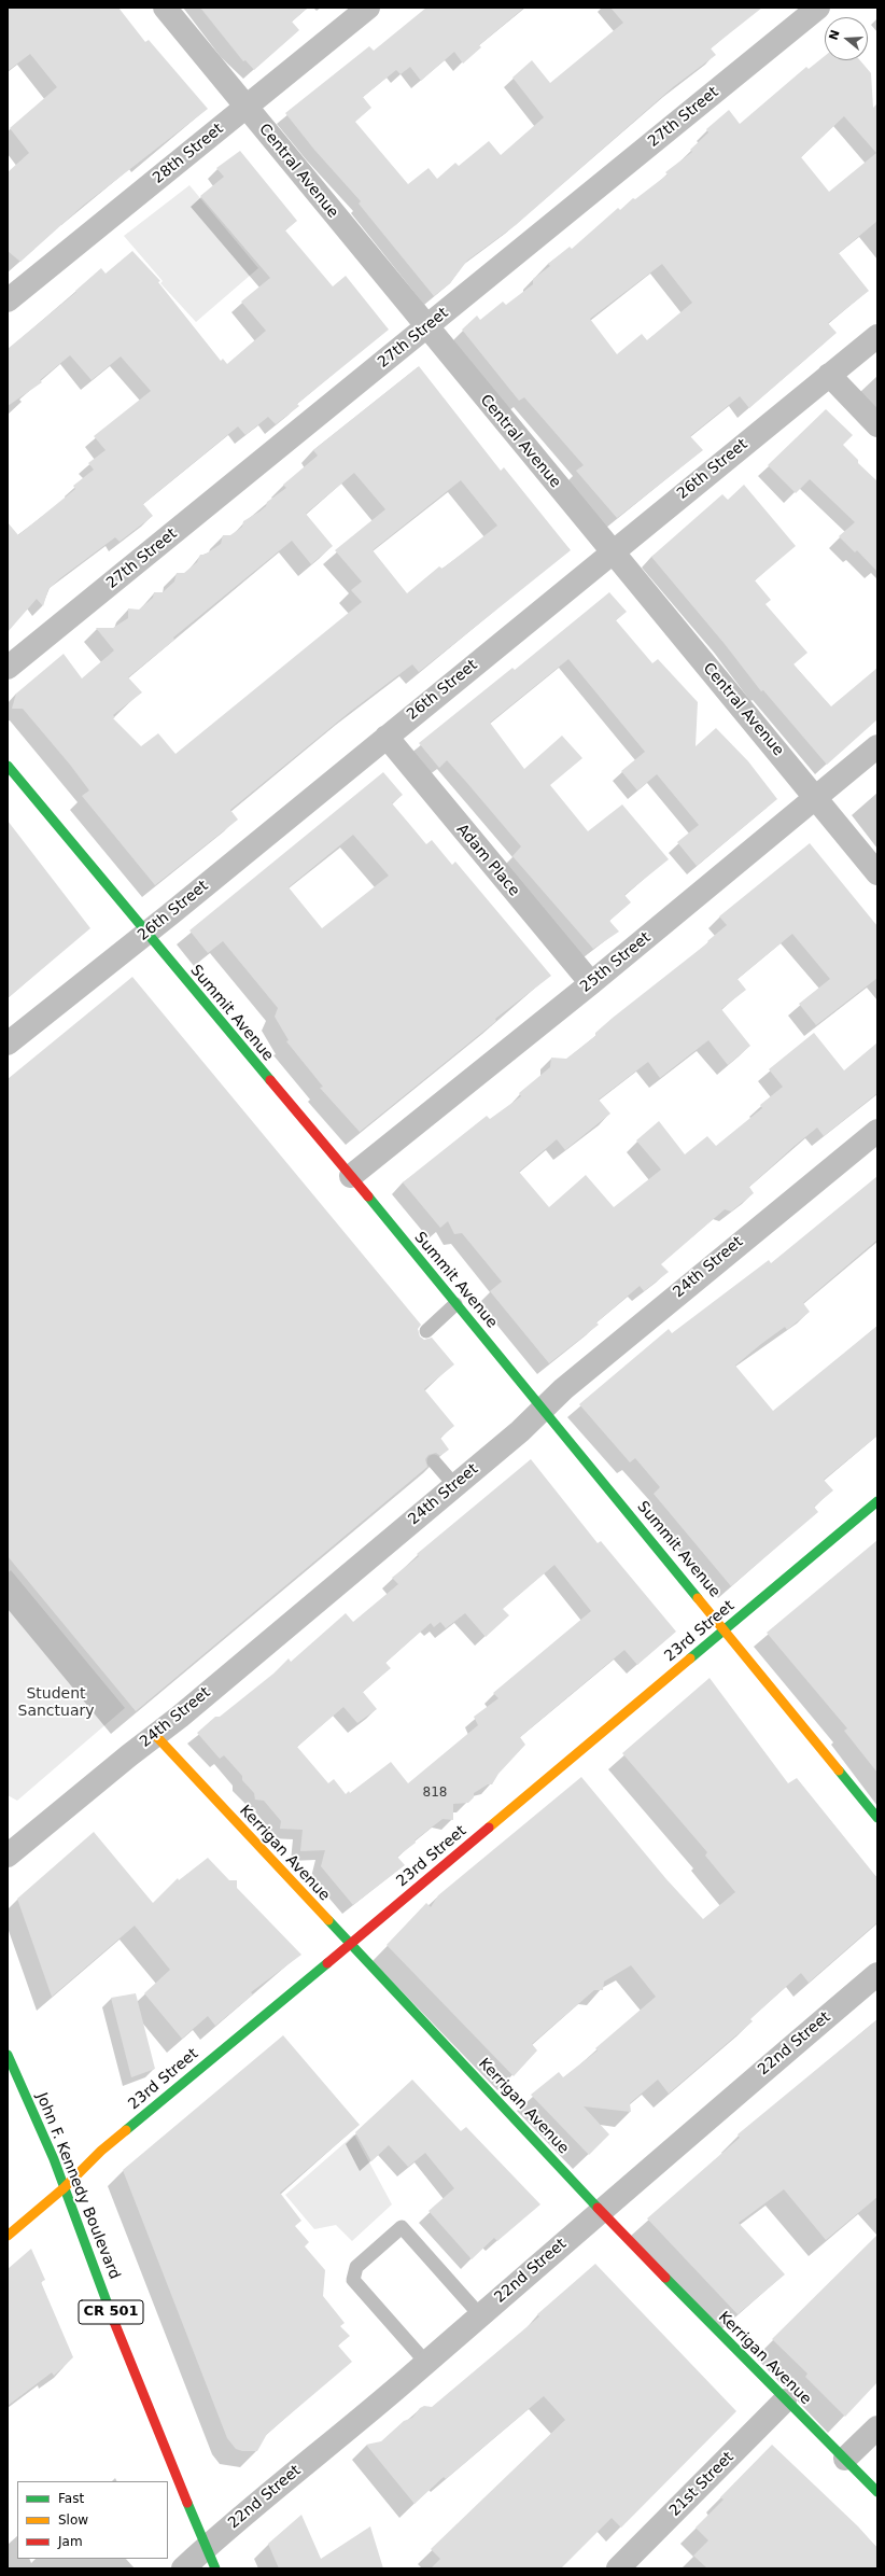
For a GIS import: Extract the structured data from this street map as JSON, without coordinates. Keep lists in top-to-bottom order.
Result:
{
  "streets": {
    "street": [
      "27th Street",
      "28th Street",
      "Central Avenue",
      "26th Street",
      "Adam Place",
      "25th Street",
      "Summit Avenue",
      "24th Street",
      "23rd Street",
      "Kerrigan Avenue",
      "22nd Street",
      "John F. Kennedy Boulevard",
      "CR 501",
      "21st Street"
    ]
  },
  "crossings": [
    ["27th Street", "Central Avenue"],
    ["28th Street", "Central Avenue"],
    ["Central Avenue", "26th Street"],
    ["Central Avenue", "25th Street"],
    ["26th Street", "Adam Place"],
    ["26th Street", "Summit Avenue"],
    ["Adam Place", "25th Street"],
    ["25th Street", "Summit Avenue"],
    ["Summit Avenue", "24th Street"],
    ["Summit Avenue", "23rd Street"],
    ["24th Street", "Kerrigan Avenue"],
    ["23rd Street", "Kerrigan Avenue"],
    ["23rd Street", "John F. Kennedy Boulevard"],
    ["Kerrigan Avenue", "22nd Street"],
    ["Kerrigan Avenue", "21st Street"],
    ["22nd Street", "John F. Kennedy Boulevard"]
  ],
  "parks": ["Student Sanctuary"],
  "house_numbers": ["818"],
  "legend": ["Fast", "Slow", "Jam"],
  "north": "left"
}
